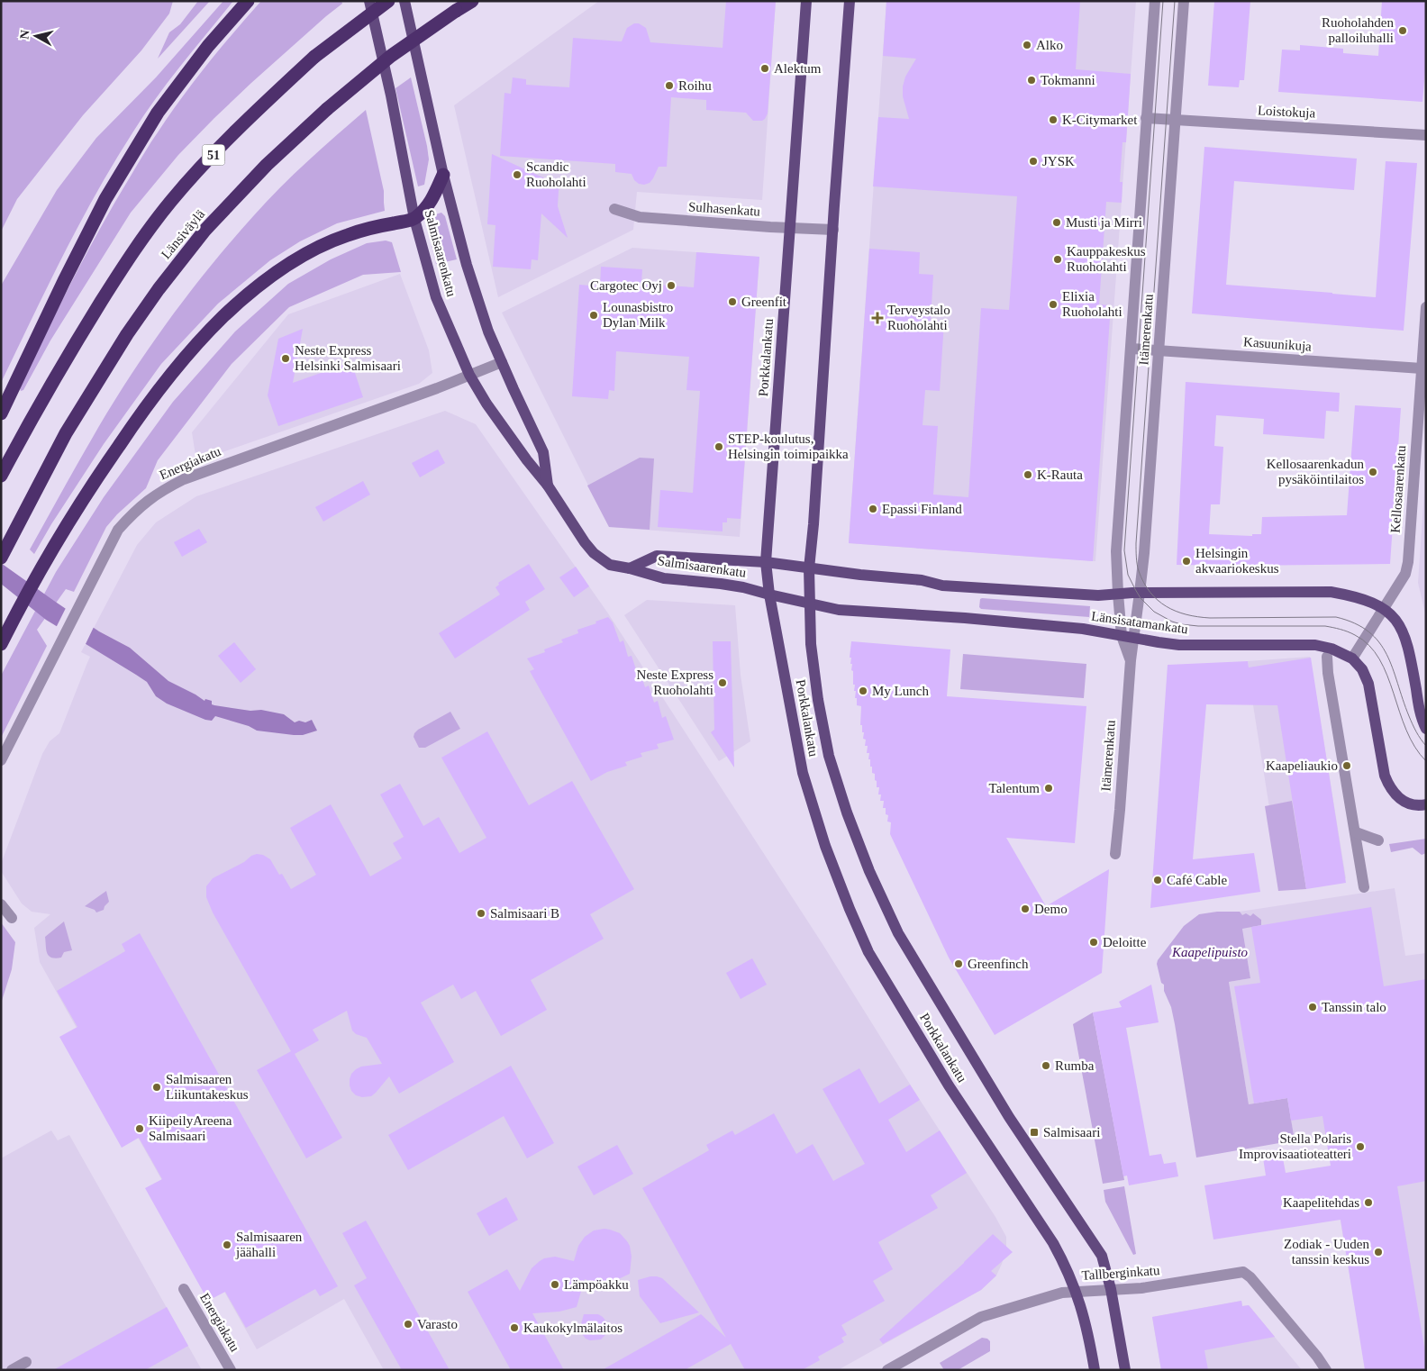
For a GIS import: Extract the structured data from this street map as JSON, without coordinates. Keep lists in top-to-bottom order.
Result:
{
  "streets": {
    "highway": ["51", "Länsiväylä"],
    "main road": ["Salmisaarenkatu", "Porkkalankatu", "Länsisatamankatu"],
    "street": [
      "Loistokuja",
      "Sulhasenkatu",
      "Itämerenkatu",
      "Kasuunikuja",
      "Energiakatu",
      "Kellosaarenkatu",
      "Tallberginkatu"
    ]
  },
  "crossings": [
    ["Loistokuja", "Itämerenkatu"],
    ["Sulhasenkatu", "Porkkalankatu"],
    ["Salmisaarenkatu", "Porkkalankatu"],
    ["Salmisaarenkatu", "Energiakatu"],
    ["Salmisaarenkatu", "Länsisatamankatu"],
    ["Itämerenkatu", "Kasuunikuja"],
    ["Itämerenkatu", "Länsisatamankatu"],
    ["Kasuunikuja", "Kellosaarenkatu"],
    ["Porkkalankatu", "Länsisatamankatu"],
    ["Porkkalankatu", "Tallberginkatu"],
    ["Kellosaarenkatu", "Länsisatamankatu"]
  ],
  "parks": ["Kaapelipuisto"],
  "places": {
    "other": [
      "Ruoholahden palloiluhalli",
      "Alko",
      "Alektum",
      "Tokmanni",
      "Roihu",
      "K-Citymarket",
      "JYSK",
      "Scandic Ruoholahti",
      "Musti ja Mirri",
      "Kauppakeskus Ruoholahti",
      "Cargotec Oyj",
      "Greenfit",
      "Elixia Ruoholahti",
      "Lounasbistro Dylan Milk",
      "Neste Express Helsinki Salmisaari",
      "STEP-koulutus, Helsingin toimipaikka",
      "Kellosaarenkadun pysäköintilaitos",
      "K-Rauta",
      "Epassi Finland",
      "Helsingin akvaariokeskus",
      "Neste Express Ruoholahti",
      "My Lunch",
      "Kaapeliaukio",
      "Talentum",
      "Café Cable",
      "Demo",
      "Salmisaari B",
      "Deloitte",
      "Greenfinch",
      "Tanssin talo",
      "Rumba",
      "Salmisaaren Liikuntakeskus",
      "KiipeilyAreena Salmisaari",
      "Stella Polaris Improvisaatioteatteri",
      "Kaapelitehdas",
      "Salmisaaren jäähalli",
      "Zodiak - Uuden tanssin keskus",
      "Lämpöakku",
      "Varasto",
      "Kaukokylmälaitos"
    ],
    "health": ["Terveystalo Ruoholahti"],
    "transit": ["Salmisaari"]
  },
  "north": "left"
}
